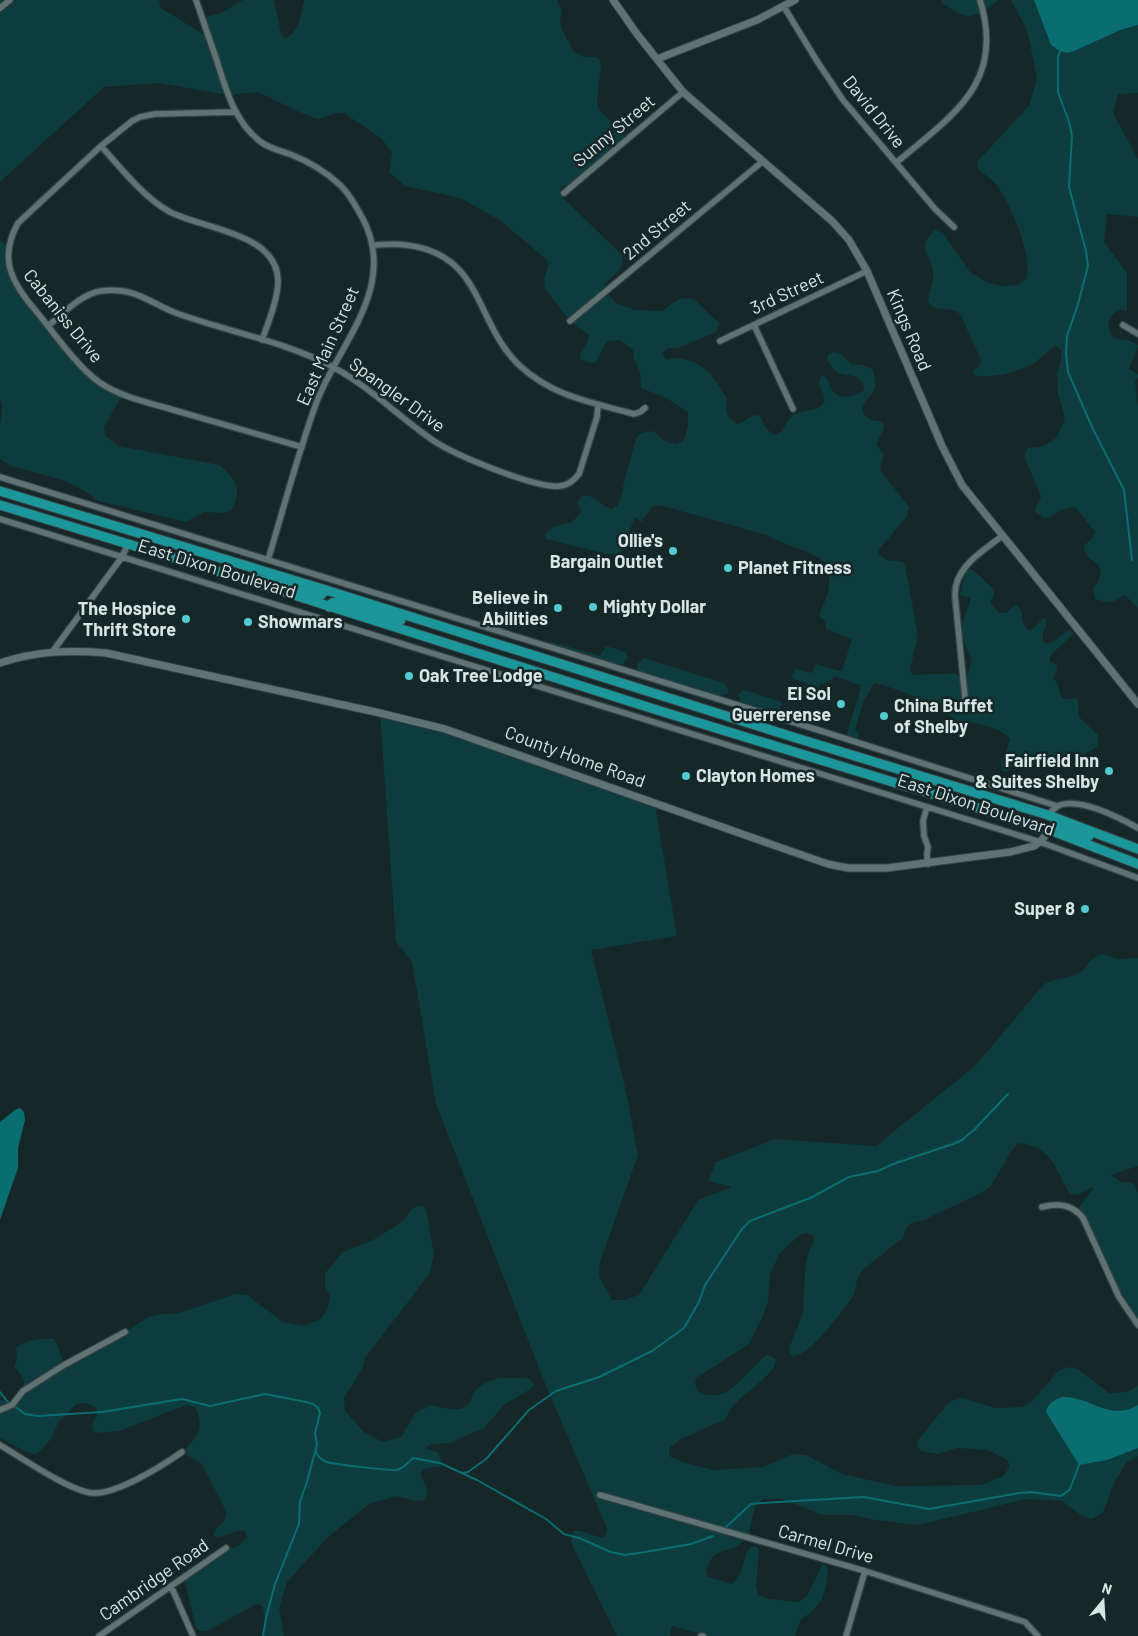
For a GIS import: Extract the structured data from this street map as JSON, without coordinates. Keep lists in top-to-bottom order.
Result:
{
  "streets": {
    "highway": ["East Dixon Boulevard"],
    "street": [
      "David Drive",
      "Sunny Street",
      "2nd Street",
      "3rd Street",
      "Cabaniss Drive",
      "Kings Road",
      "East Main Street",
      "Spangler Drive",
      "County Home Road",
      "Carmel Drive",
      "Cambridge Road"
    ]
  },
  "crossings": [
    ["Sunny Street", "Kings Road"],
    ["2nd Street", "Kings Road"],
    ["3rd Street", "Kings Road"],
    ["Cabaniss Drive", "East Main Street"],
    ["Cabaniss Drive", "Spangler Drive"],
    ["East Main Street", "Spangler Drive"],
    ["East Main Street", "East Dixon Boulevard"],
    ["East Dixon Boulevard", "County Home Road"]
  ],
  "places": [
    "Ollie's Bargain Outlet",
    "Planet Fitness",
    "Mighty Dollar",
    "Believe in Abilities",
    "The Hospice Thrift Store",
    "Showmars",
    "Oak Tree Lodge",
    "El Sol Guerrerense",
    "China Buffet of Shelby",
    "Fairfield Inn & Suites Shelby",
    "Clayton Homes",
    "Super 8"
  ],
  "north": "top"
}
